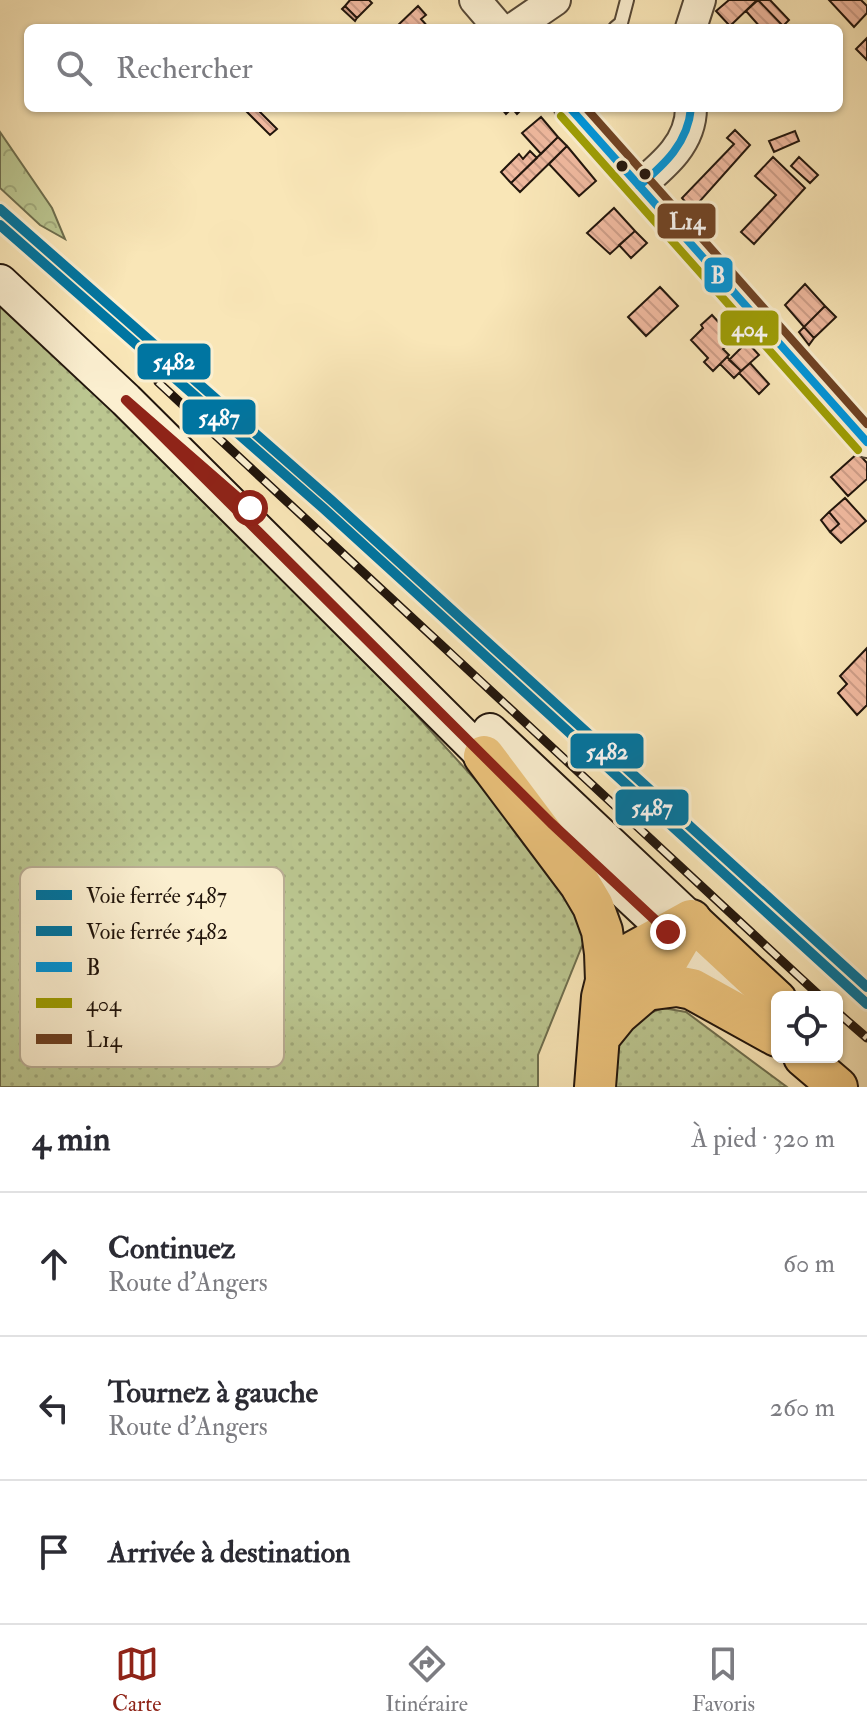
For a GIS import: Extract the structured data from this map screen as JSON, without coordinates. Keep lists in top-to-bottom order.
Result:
{
  "lines": [
    "transit line B",
    "transit line L14",
    "transit line 404",
    "rail line 5482",
    "rail line 5487"
  ],
  "legend": [
    "Voie ferrée 5487",
    "Voie ferrée 5482",
    "B",
    "404",
    "L14"
  ],
  "page": {
    "search": "Rechercher",
    "heading": ["4 min", "À pied · 320 m"],
    "list": [
      ["Continuez", "Route d'Angers", "60 m"],
      ["Tournez à gauche", "Route d'Angers", "260 m"],
      "Arrivée à destination"
    ],
    "nav": ["Carte", "Itinéraire", "Favoris"]
  }
}
